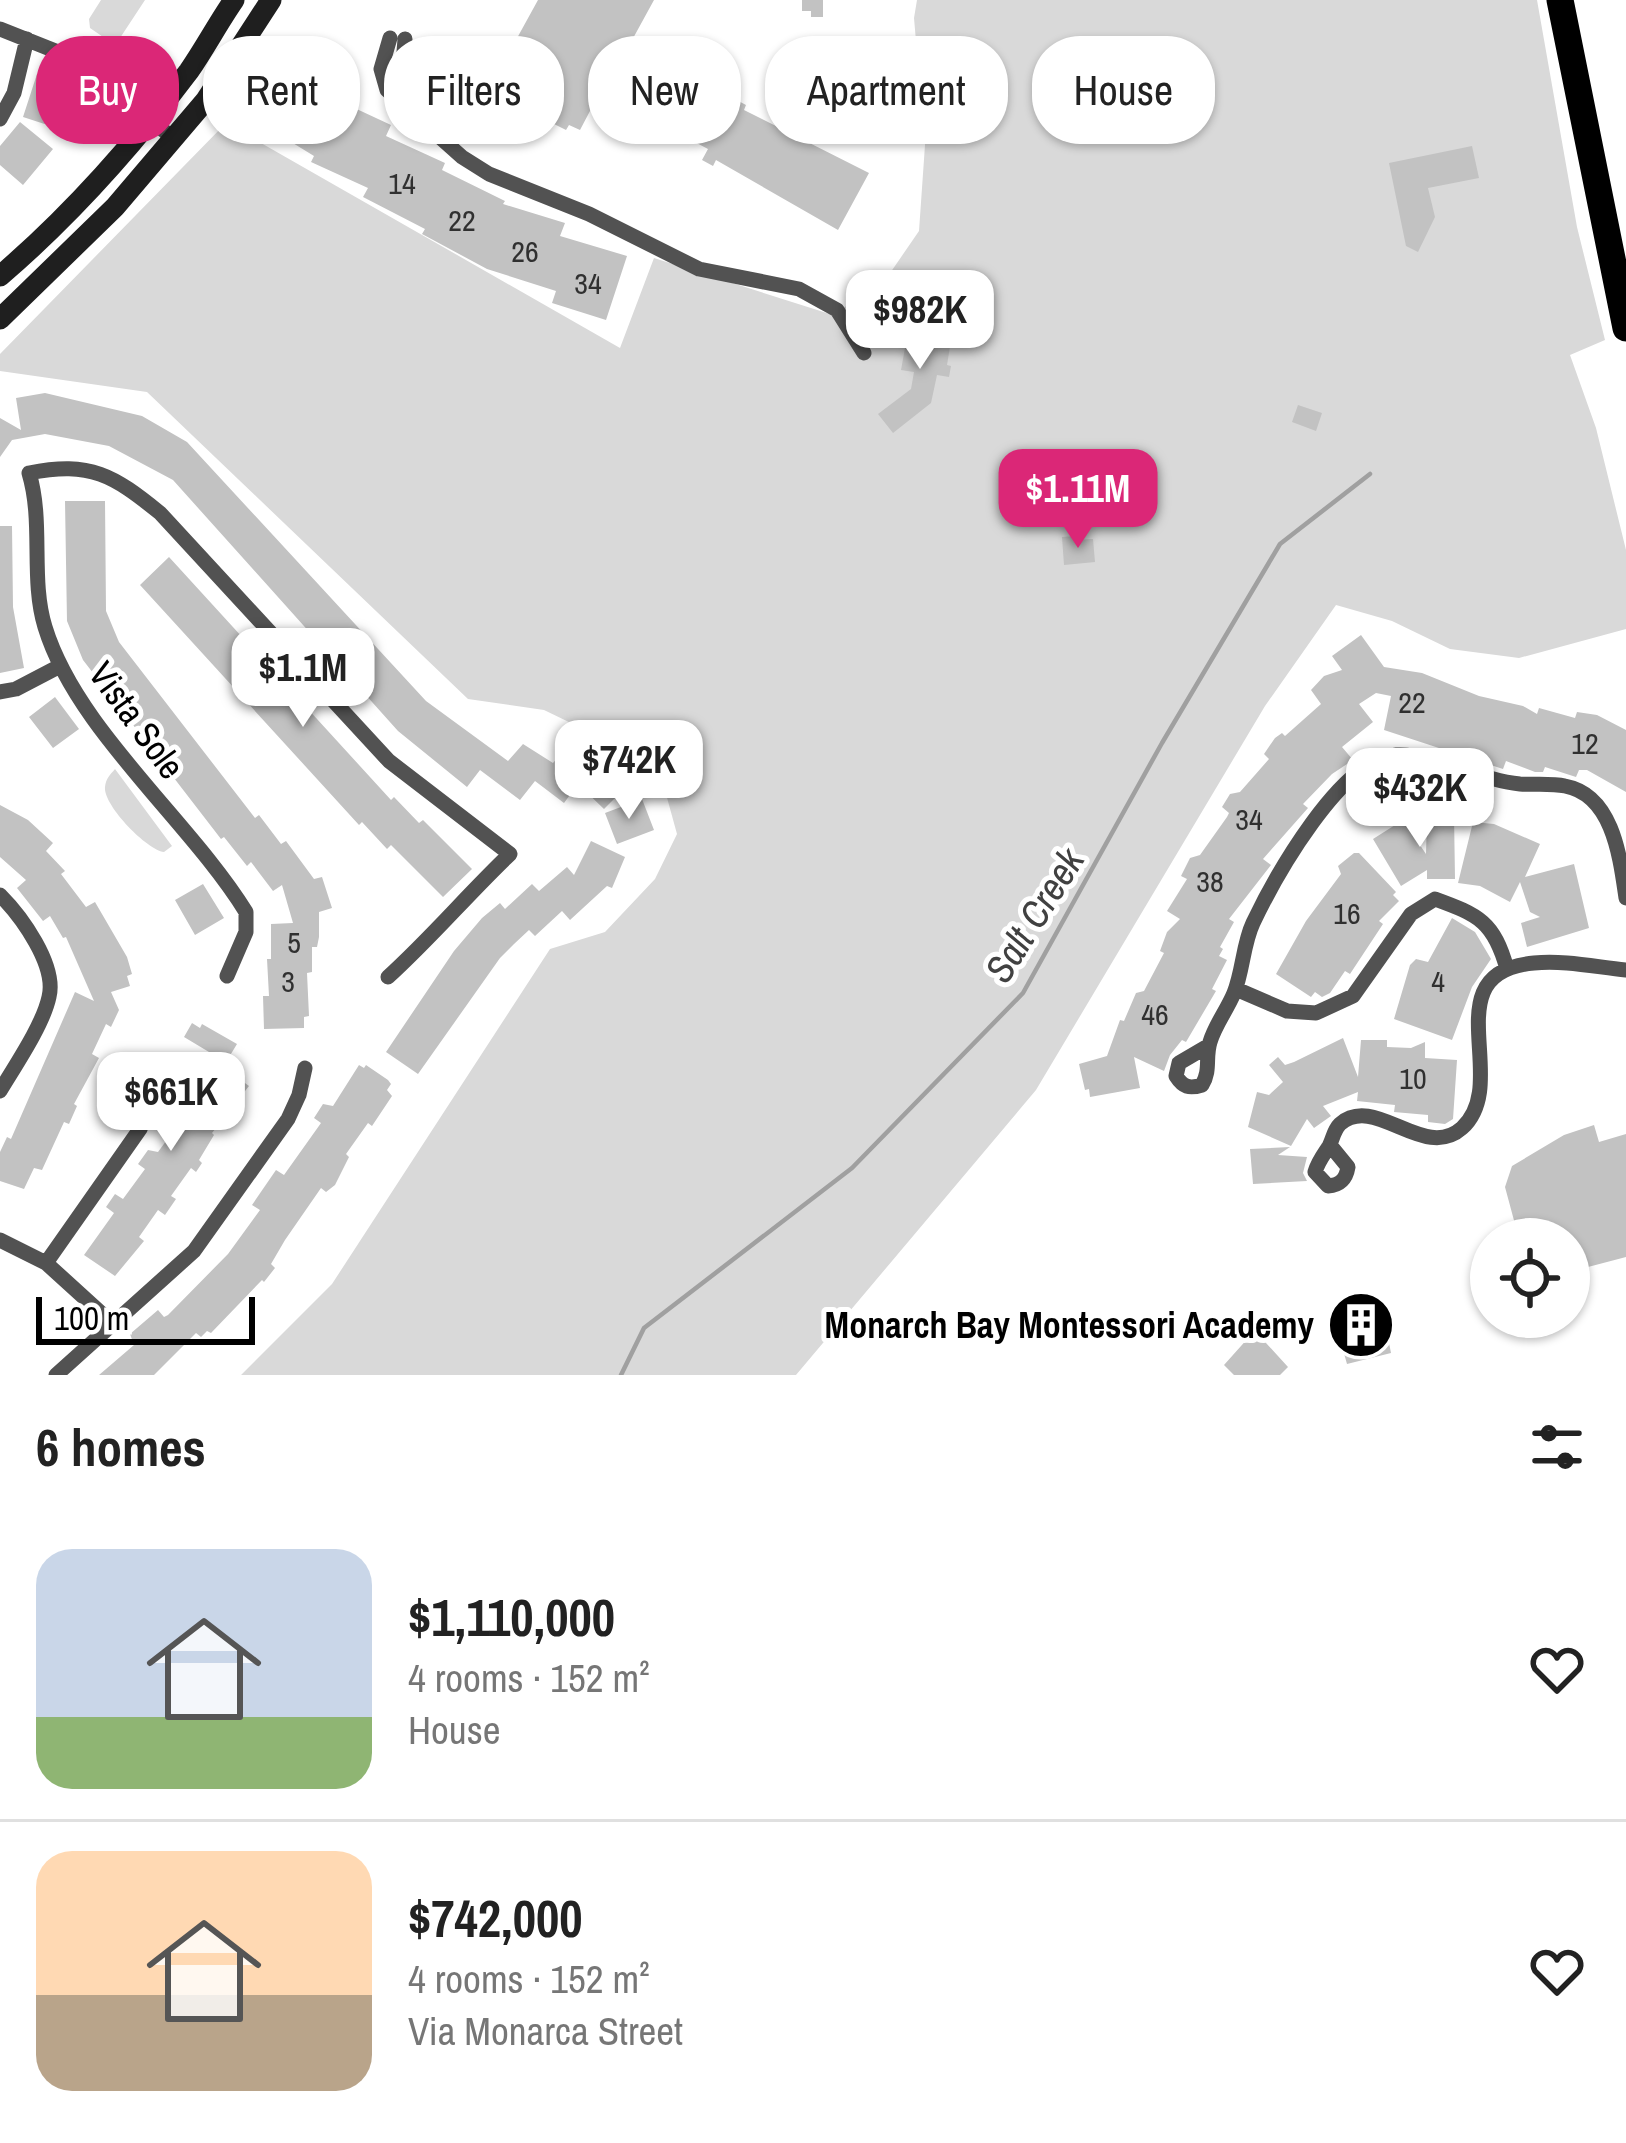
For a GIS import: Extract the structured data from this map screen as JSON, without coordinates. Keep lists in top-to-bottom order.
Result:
{
  "streets": {
    "street": ["Vista Sole"]
  },
  "water": ["Salt Creek"],
  "places": {
    "building": ["Monarch Bay Montessori Academy"]
  },
  "house_numbers": [
    "14",
    "22",
    "26",
    "34",
    "22",
    "12",
    "34",
    "38",
    "16",
    "5",
    "3",
    "4",
    "46",
    "10"
  ],
  "scale_bar": "100 m",
  "page": {
    "chip": [
      "Buy",
      "Rent",
      "Filters",
      "New",
      "Apartment",
      "House"
    ],
    "price": [
      "$982K",
      "$1.11M",
      "$1.1M",
      "$742K",
      "$432K",
      "$661K"
    ],
    "scale": "100 m",
    "heading": "6 homes",
    "list": [
      {
        "name": "$1,110,000",
        "note": "4 rooms · 152 m² · House"
      },
      {
        "name": "$742,000",
        "note": "4 rooms · 152 m² · Via Monarca Street"
      }
    ]
  }
}
